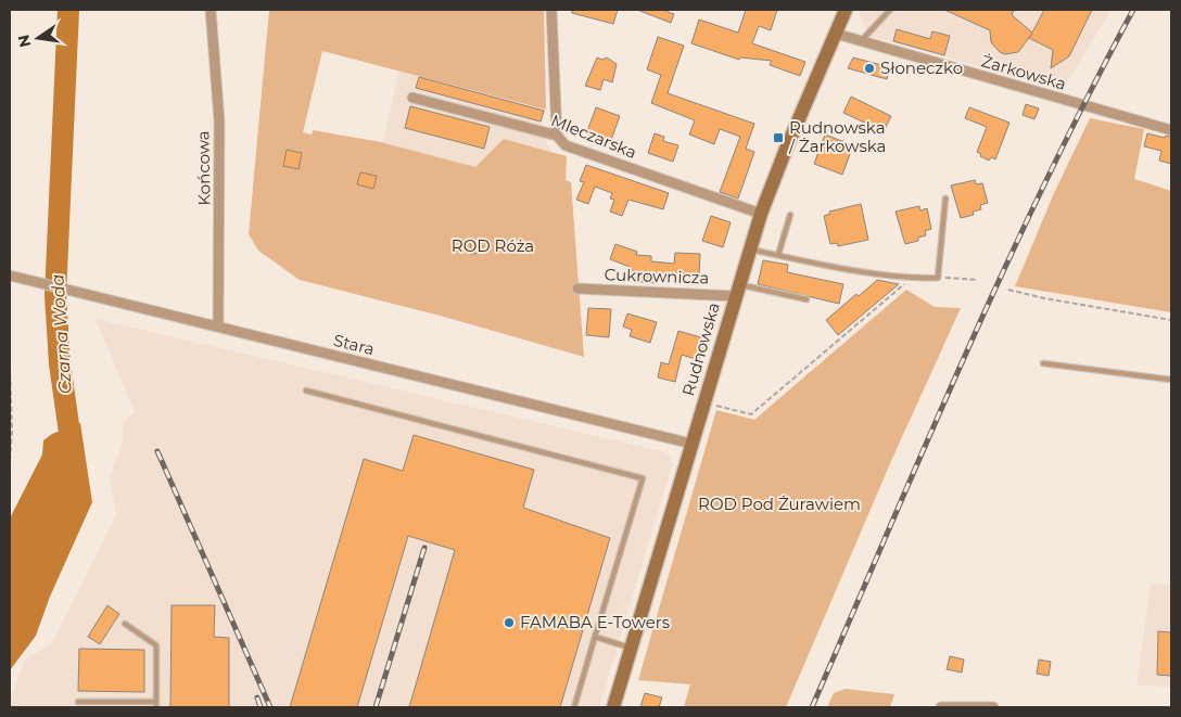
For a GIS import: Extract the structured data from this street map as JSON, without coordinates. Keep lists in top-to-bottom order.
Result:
{
  "streets": {
    "main road": ["Rudnowska"],
    "street": [
      "Żarkowska",
      "Mleczarska",
      "Końcowa",
      "Cukrownicza",
      "Stara"
    ]
  },
  "crossings": [
    ["Żarkowska", "Rudnowska"],
    ["Mleczarska", "Rudnowska"],
    ["Końcowa", "Stara"],
    ["Cukrownicza", "Rudnowska"],
    ["Stara", "Rudnowska"]
  ],
  "water": ["Czarna Woda"],
  "parks": ["ROD Róża", "ROD Pod Żurawiem"],
  "places": {
    "other": ["Słoneczko", "FAMABA E-Towers"],
    "transit": ["Rudnowska / Żarkowska"]
  },
  "north": "left"
}
